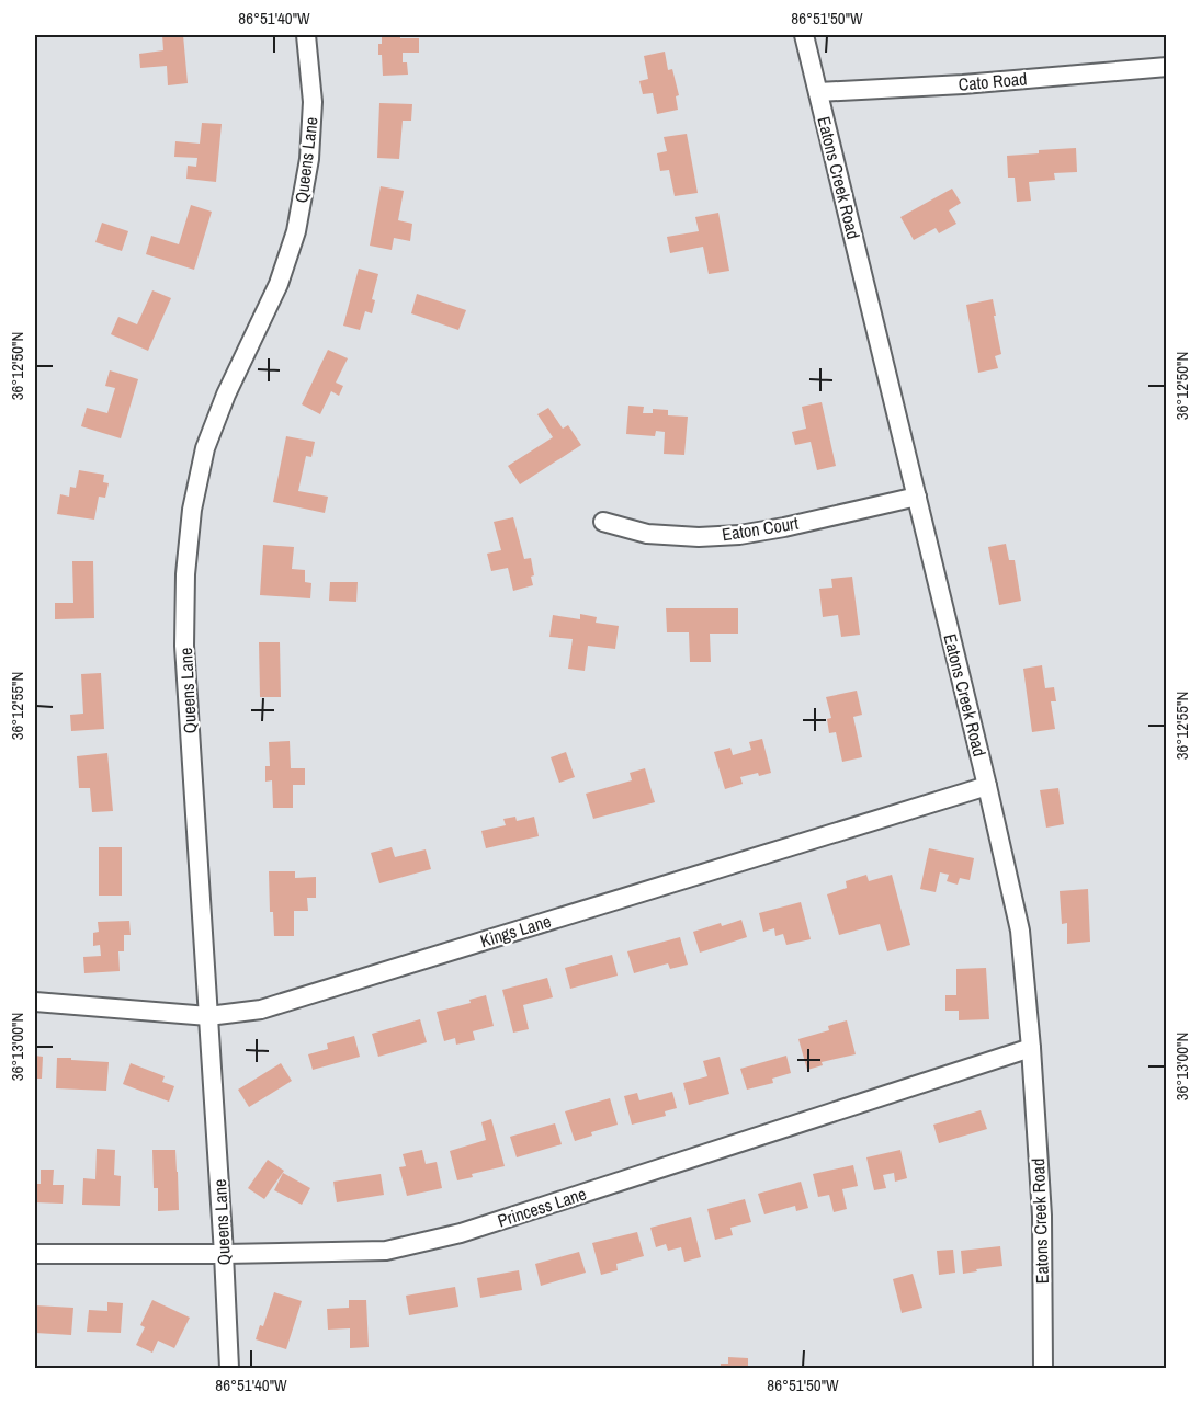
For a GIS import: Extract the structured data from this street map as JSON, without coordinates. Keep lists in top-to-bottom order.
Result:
{
  "streets": {
    "street": [
      "Cato Road",
      "Queens Lane",
      "Eatons Creek Road",
      "Eaton Court",
      "Kings Lane",
      "Princess Lane"
    ]
  },
  "crossings": [
    ["Cato Road", "Eatons Creek Road"],
    ["Queens Lane", "Kings Lane"],
    ["Queens Lane", "Princess Lane"],
    ["Eatons Creek Road", "Eaton Court"],
    ["Eatons Creek Road", "Kings Lane"],
    ["Eatons Creek Road", "Princess Lane"]
  ],
  "coordinates": [
    "86°51'40\"W",
    "86°51'50\"W",
    "36°12'50\"N",
    "36°12'55\"N",
    "36°13'00\"N"
  ]
}
